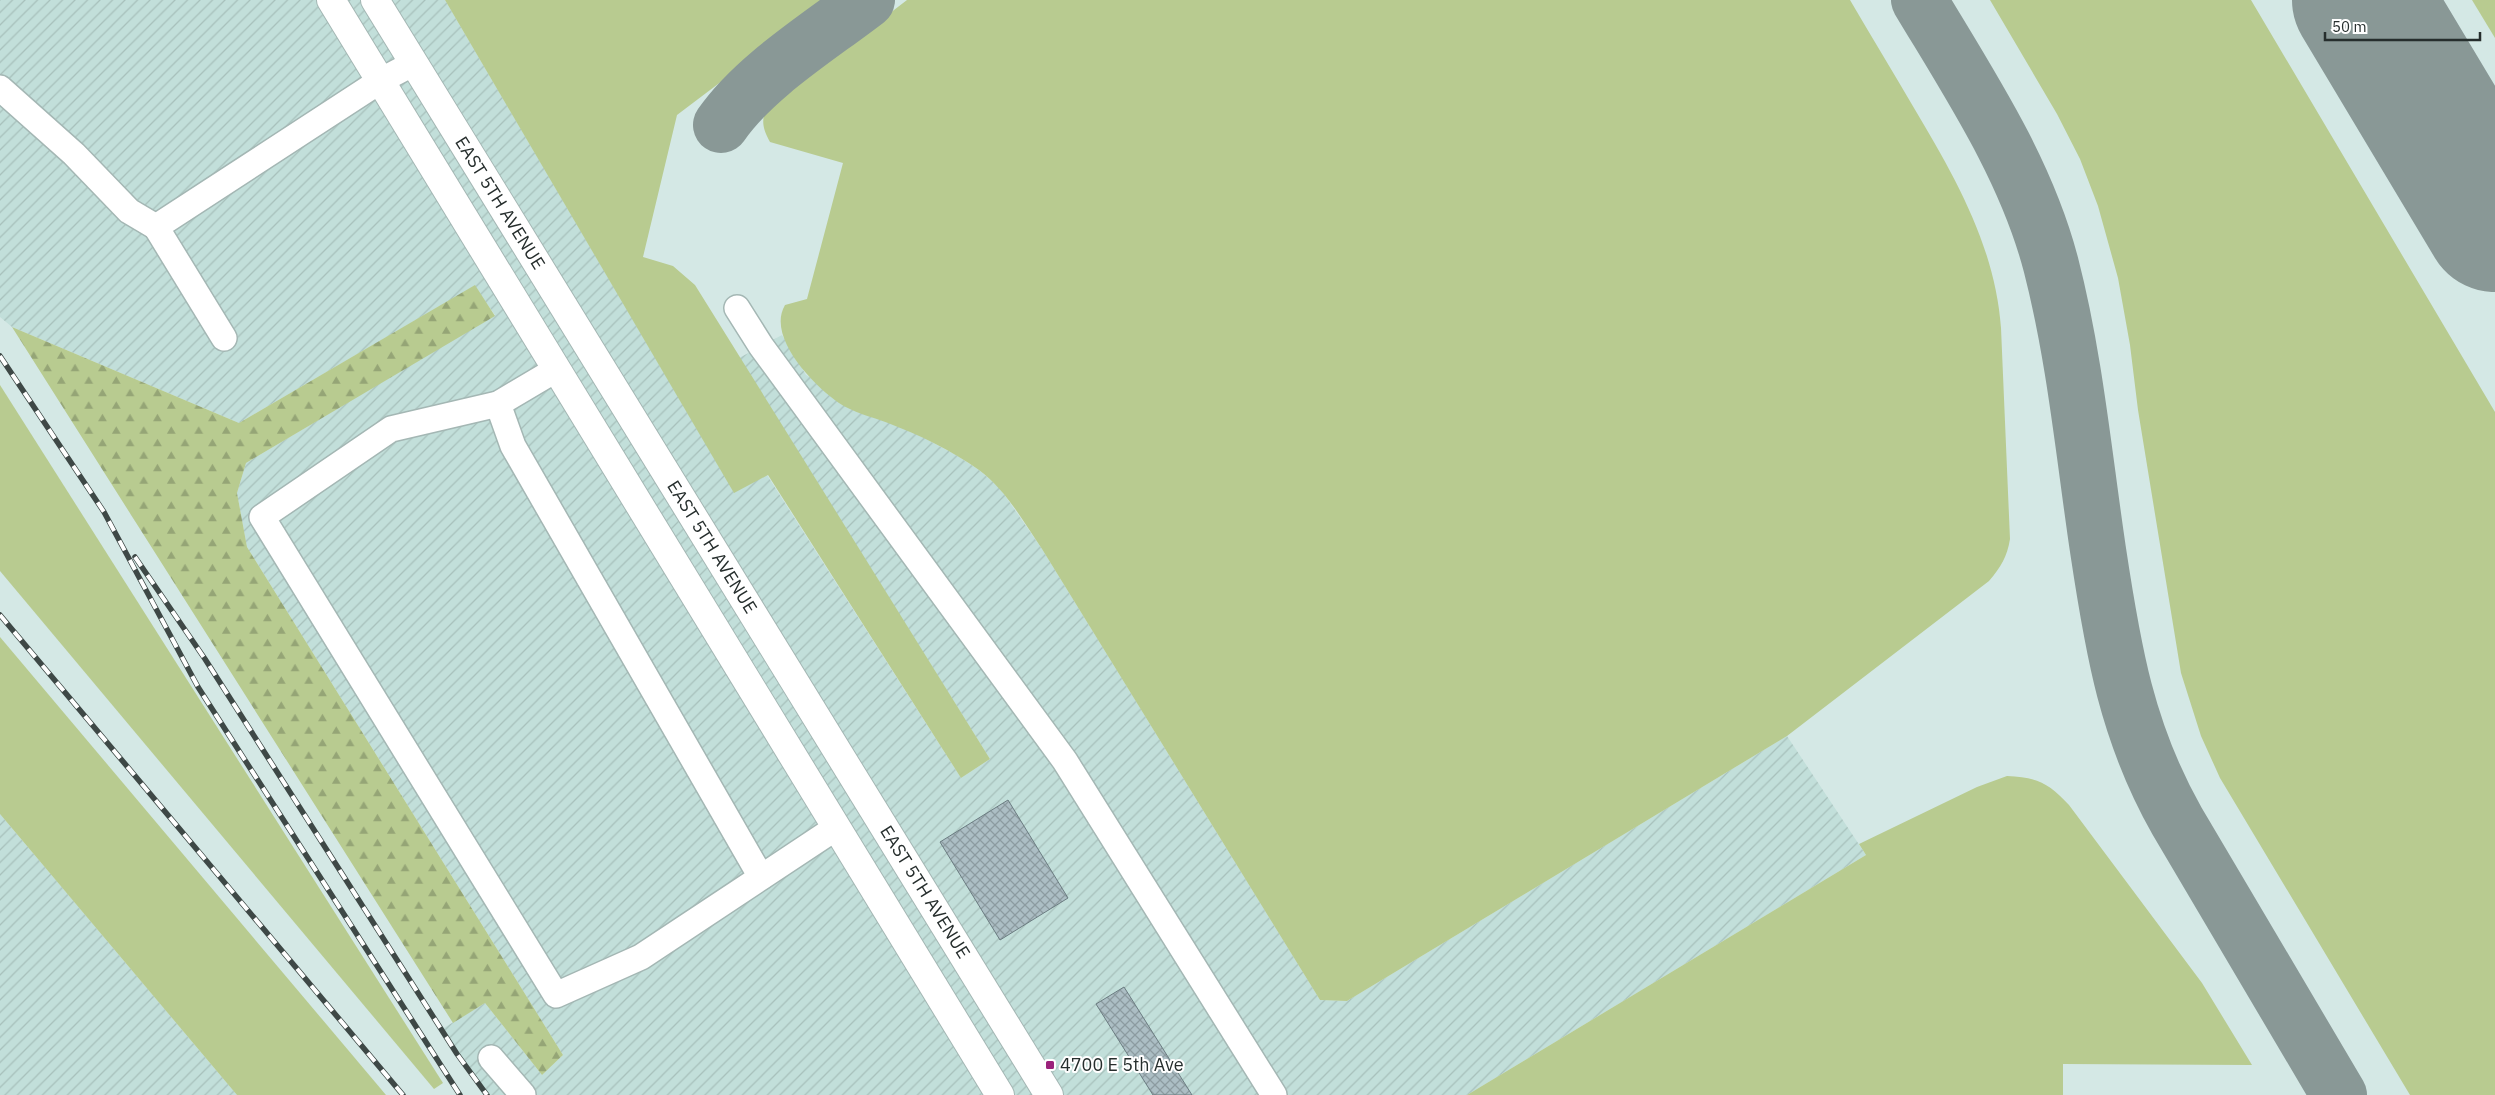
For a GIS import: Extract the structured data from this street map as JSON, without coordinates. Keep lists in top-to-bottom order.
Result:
{
  "streets": {
    "main road": ["EAST 5TH AVENUE"]
  },
  "places": {
    "transit": ["4700 E 5th Ave"]
  },
  "scale_bar": "50 m"
}
